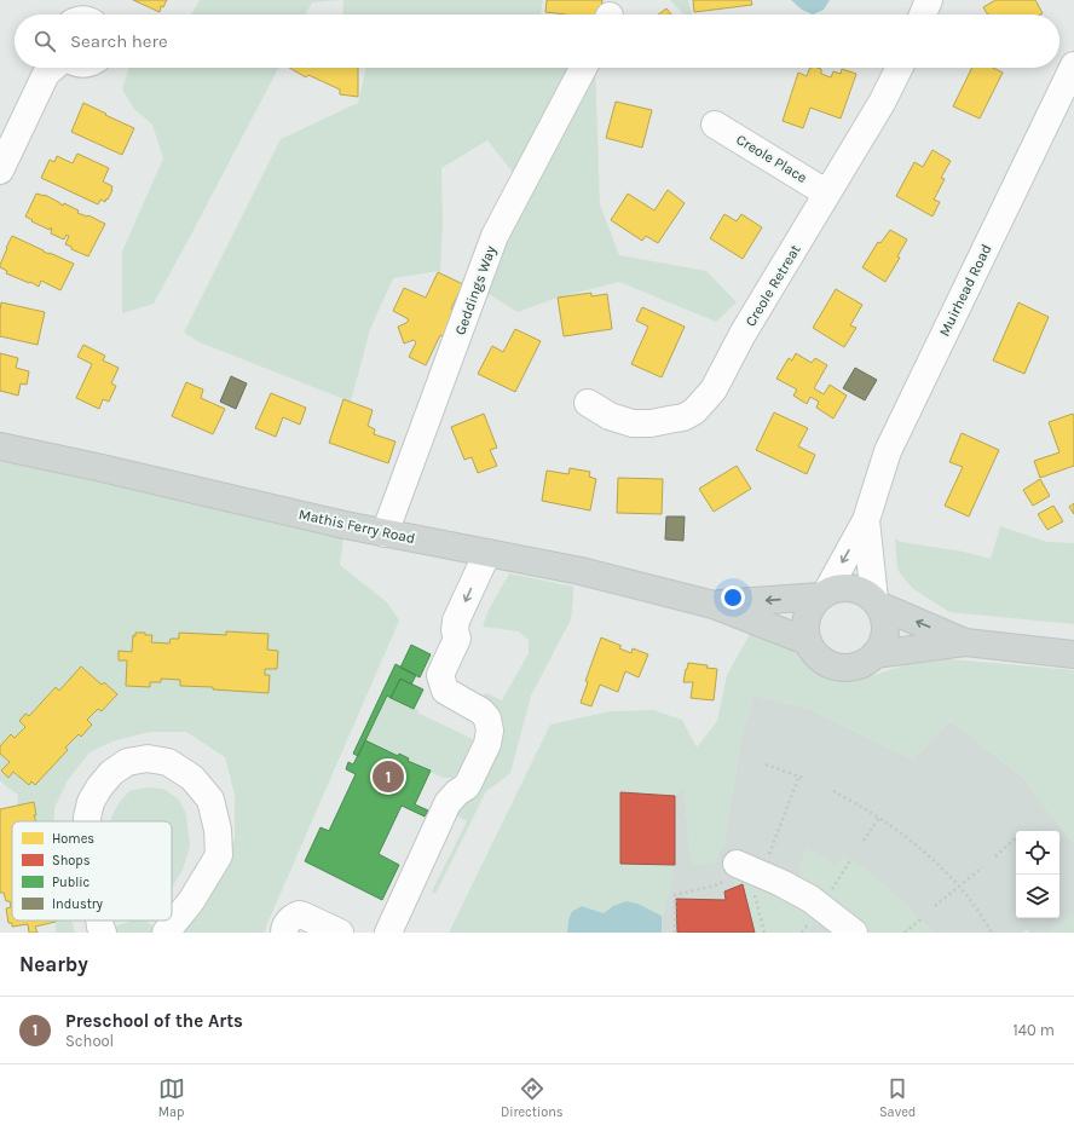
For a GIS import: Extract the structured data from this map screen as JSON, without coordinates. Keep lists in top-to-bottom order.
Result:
{
  "streets": {
    "main road": ["Mathis Ferry Road"],
    "street": [
      "Creole Place",
      "Creole Retreat",
      "Geddings Way",
      "Muirhead Road"
    ]
  },
  "crossings": [
    ["Creole Place", "Creole Retreat"],
    ["Geddings Way", "Mathis Ferry Road"],
    ["Muirhead Road", "Mathis Ferry Road"]
  ],
  "legend": [
    "Homes",
    "Shops",
    "Public",
    "Industry"
  ],
  "page": {
    "search": "Search here",
    "pins": "1",
    "heading": "Nearby",
    "list": [
      {
        "mark": "1",
        "name": "Preschool of the Arts",
        "note": "School",
        "value": "140 m"
      }
    ],
    "nav": ["Map", "Directions", "Saved"]
  }
}
